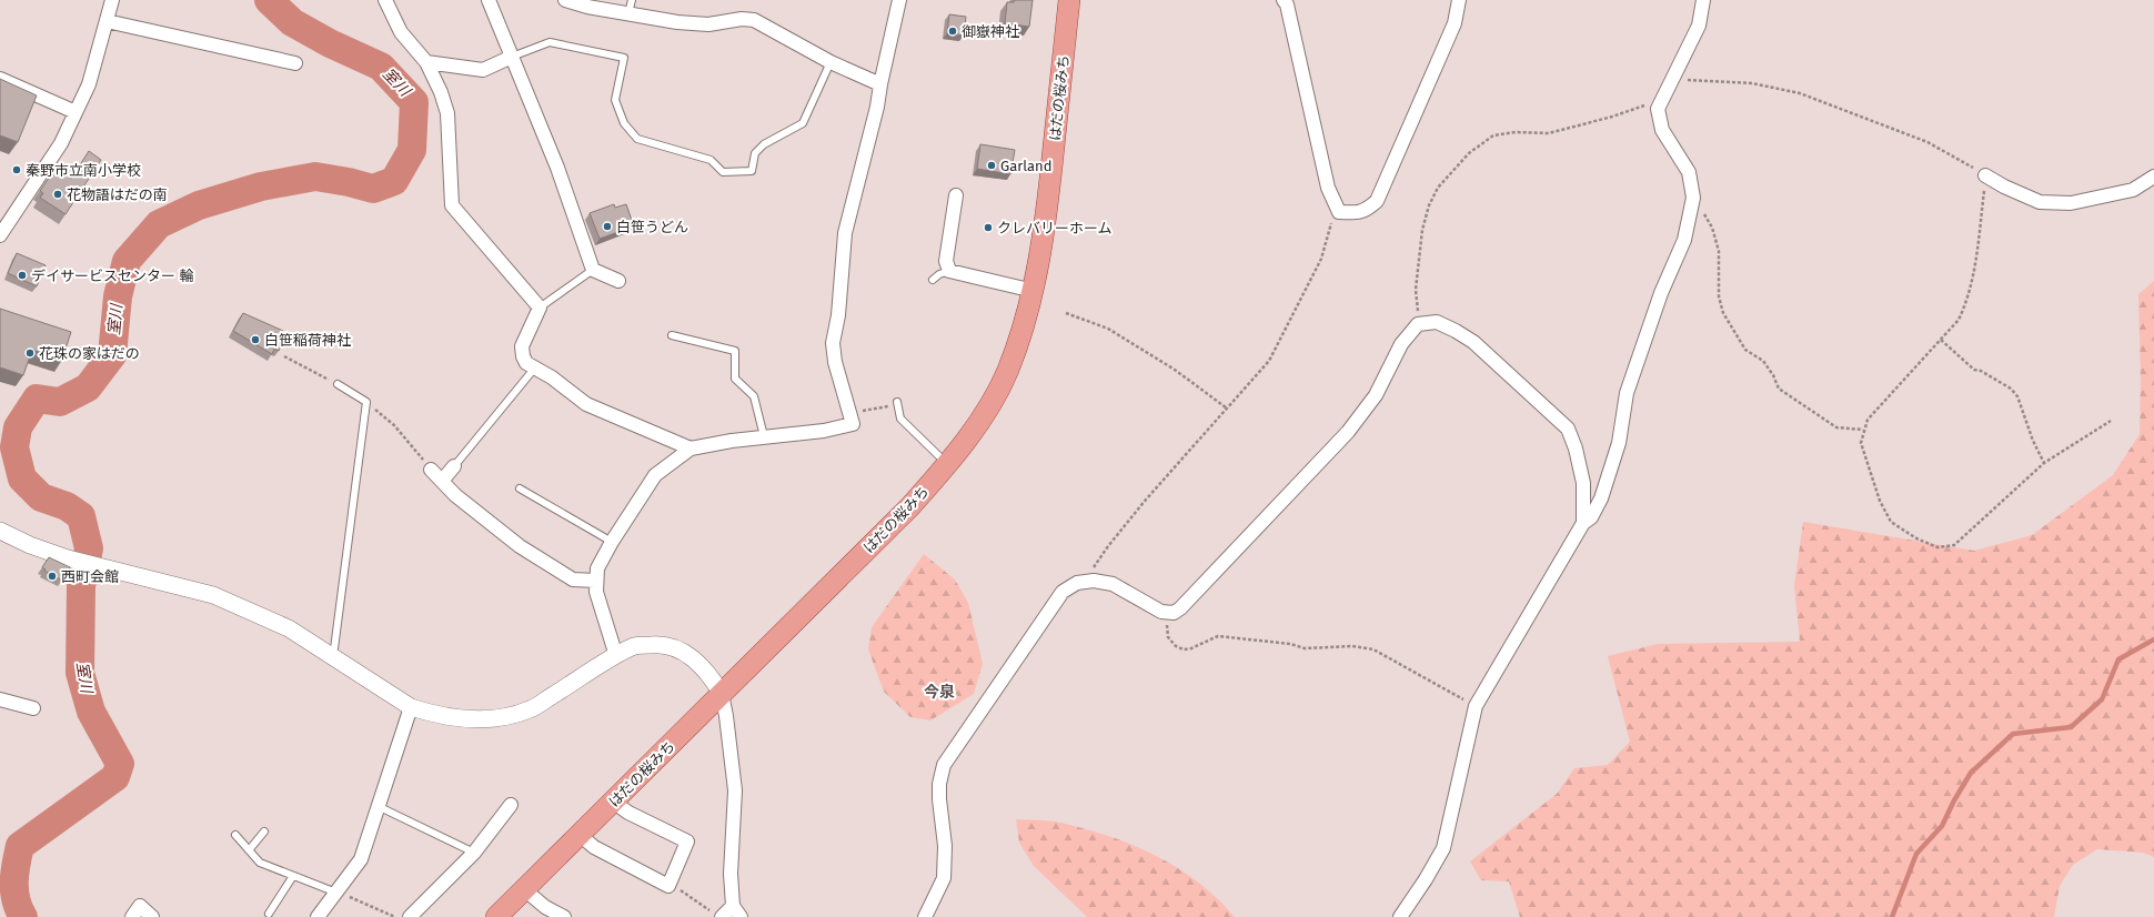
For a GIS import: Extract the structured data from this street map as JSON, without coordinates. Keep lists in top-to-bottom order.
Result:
{
  "streets": {
    "main road": ["はだの桜みち"]
  },
  "districts": ["今泉"],
  "water": ["室川"],
  "places": [
    "御嶽神社",
    "Garland",
    "秦野市立南小学校",
    "花物語はだの南",
    "白笹うどん",
    "クレバリーホーム",
    "デイサービスセンター 輪",
    "白笹稲荷神社",
    "花珠の家はだの",
    "西町会館"
  ]
}
